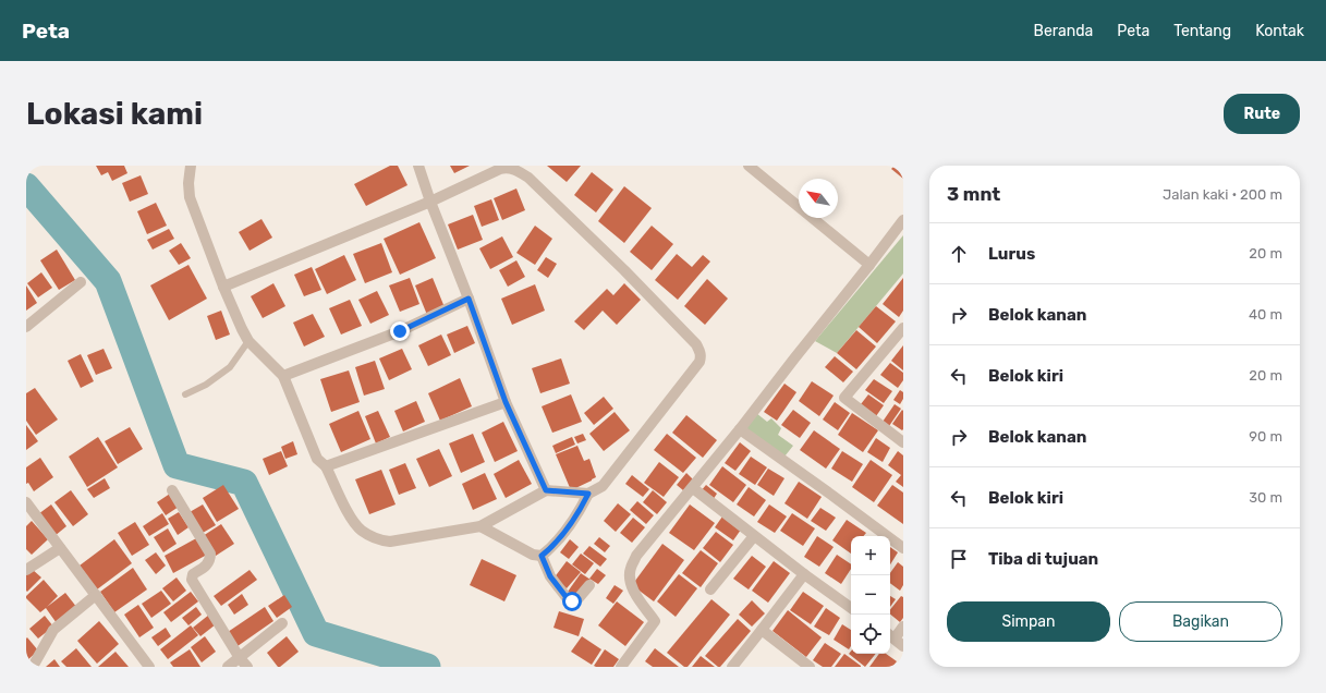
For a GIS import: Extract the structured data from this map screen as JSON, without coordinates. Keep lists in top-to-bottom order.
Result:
{
  "north": "top left",
  "page": {
    "header": "Peta",
    "nav": [
      "Beranda",
      "Peta",
      "Tentang",
      "Kontak"
    ],
    "buttons": [
      "Rute",
      ["Simpan", "Bagikan"]
    ],
    "title": "Lokasi kami",
    "heading": ["3 mnt", "Jalan kaki · 200 m"],
    "list": [
      ["Lurus", "20 m"],
      ["Belok kanan", "40 m"],
      ["Belok kiri", "20 m"],
      ["Belok kanan", "90 m"],
      ["Belok kiri", "30 m"],
      "Tiba di tujuan"
    ],
    "map_buttons": ["+", "−"]
  }
}
